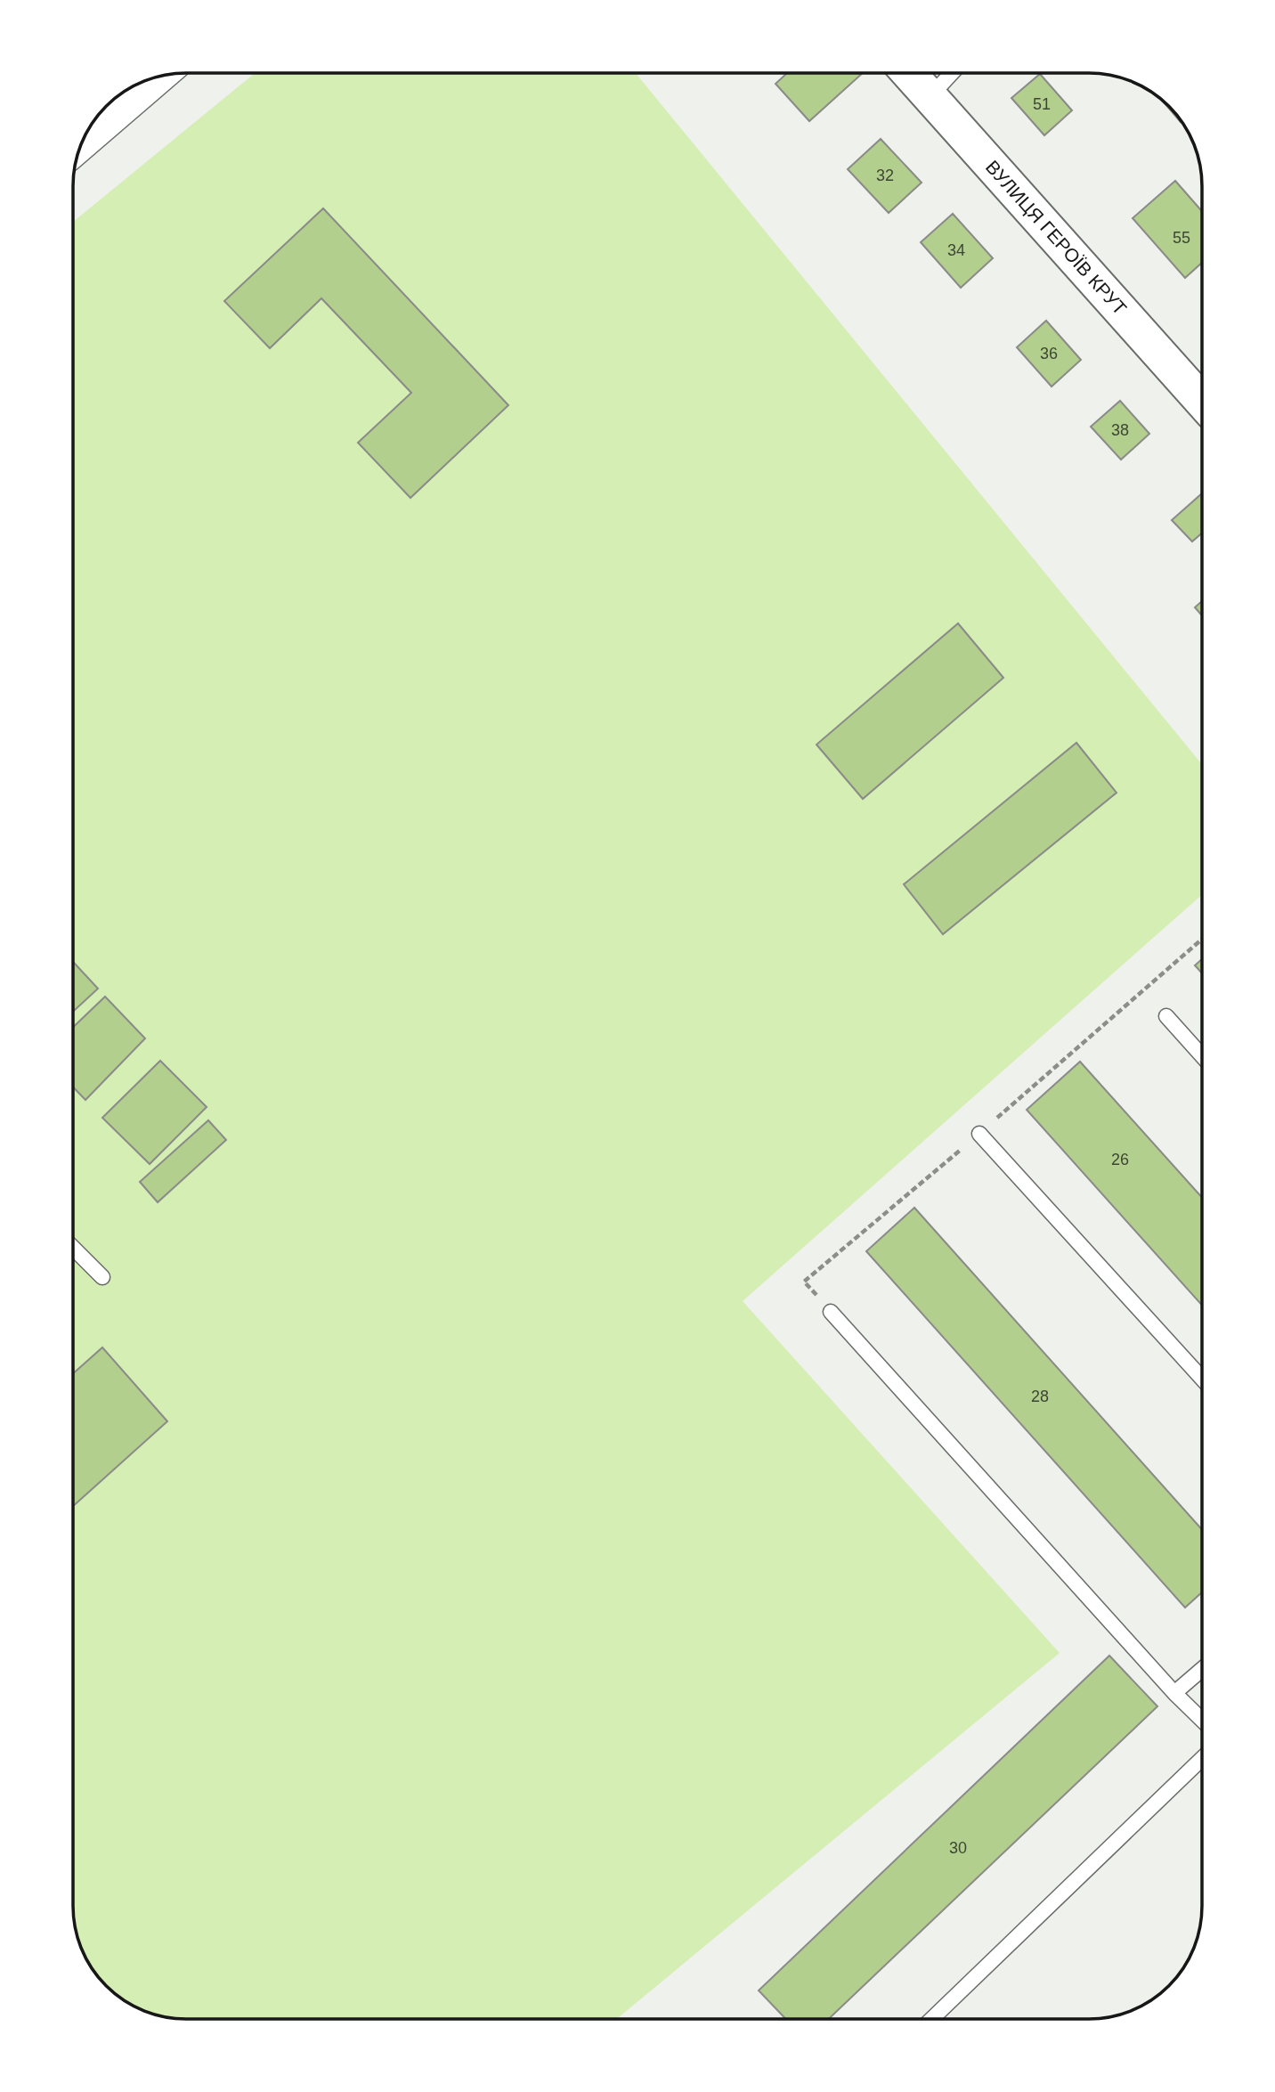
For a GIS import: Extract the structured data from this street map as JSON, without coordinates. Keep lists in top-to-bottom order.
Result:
{
  "streets": {
    "street": ["ВУЛИЦЯ ГЕРОЇВ КРУТ"]
  },
  "house_numbers": [
    "51",
    "32",
    "55",
    "34",
    "36",
    "38",
    "26",
    "28",
    "30"
  ]
}
